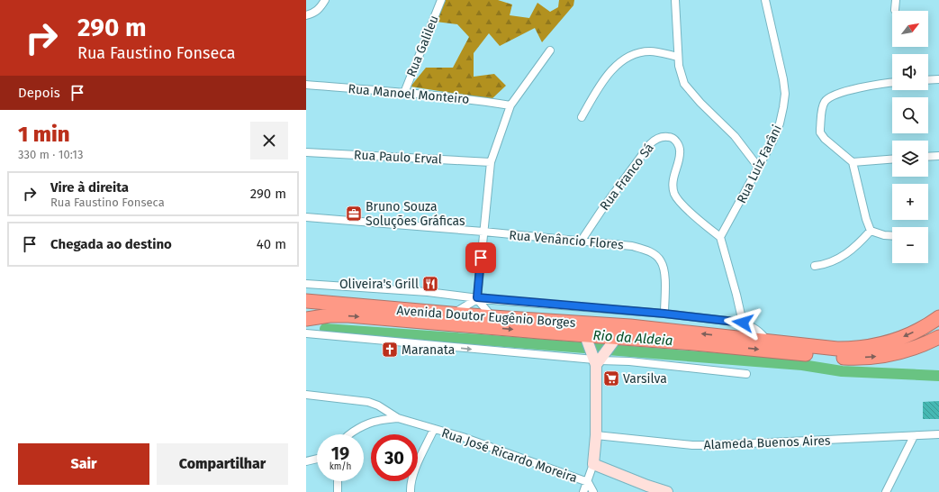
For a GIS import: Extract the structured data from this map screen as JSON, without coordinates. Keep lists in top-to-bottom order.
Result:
{
  "streets": {
    "highway": ["Avenida Doutor Eugênio Borges"],
    "street": [
      "Rua Galileu",
      "Rua Manoel Monteiro",
      "Rua Paulo Erval",
      "Rua Luiz Farâni",
      "Rua Franco Sá",
      "Rua Venâncio Flores",
      "Alameda Buenos Aires",
      "Rua José Ricardo Moreira"
    ]
  },
  "crossings": [
    ["Rua Galileu", "Rua Manoel Monteiro"],
    ["Rua Luiz Farâni", "Rua Franco Sá"],
    ["Rua Franco Sá", "Rua Venâncio Flores"],
    ["Avenida Doutor Eugênio Borges", "Alameda Buenos Aires"]
  ],
  "water": ["Rio da Aldeia"],
  "places": {
    "office": ["Bruno Souza Soluções Gráficas"],
    "restaurant": ["Oliveira's Grill"],
    "church": ["Maranata"],
    "supermarket": ["Varsilva"]
  },
  "north": "top right",
  "page": {
    "turn": ["290 m", "Rua Faustino Fonseca"],
    "map_buttons": ["+", "−"],
    "then": "Depois",
    "heading": ["1 min", "330 m · 10:13"],
    "list": [
      {
        "name": "Vire à direita",
        "note": "Rua Faustino Fonseca",
        "value": "290 m"
      },
      {
        "name": "Chegada ao destino",
        "value": "40 m"
      }
    ],
    "speed": "19 km/h",
    "limit": "30",
    "buttons": ["Sair", "Compartilhar"]
  }
}
